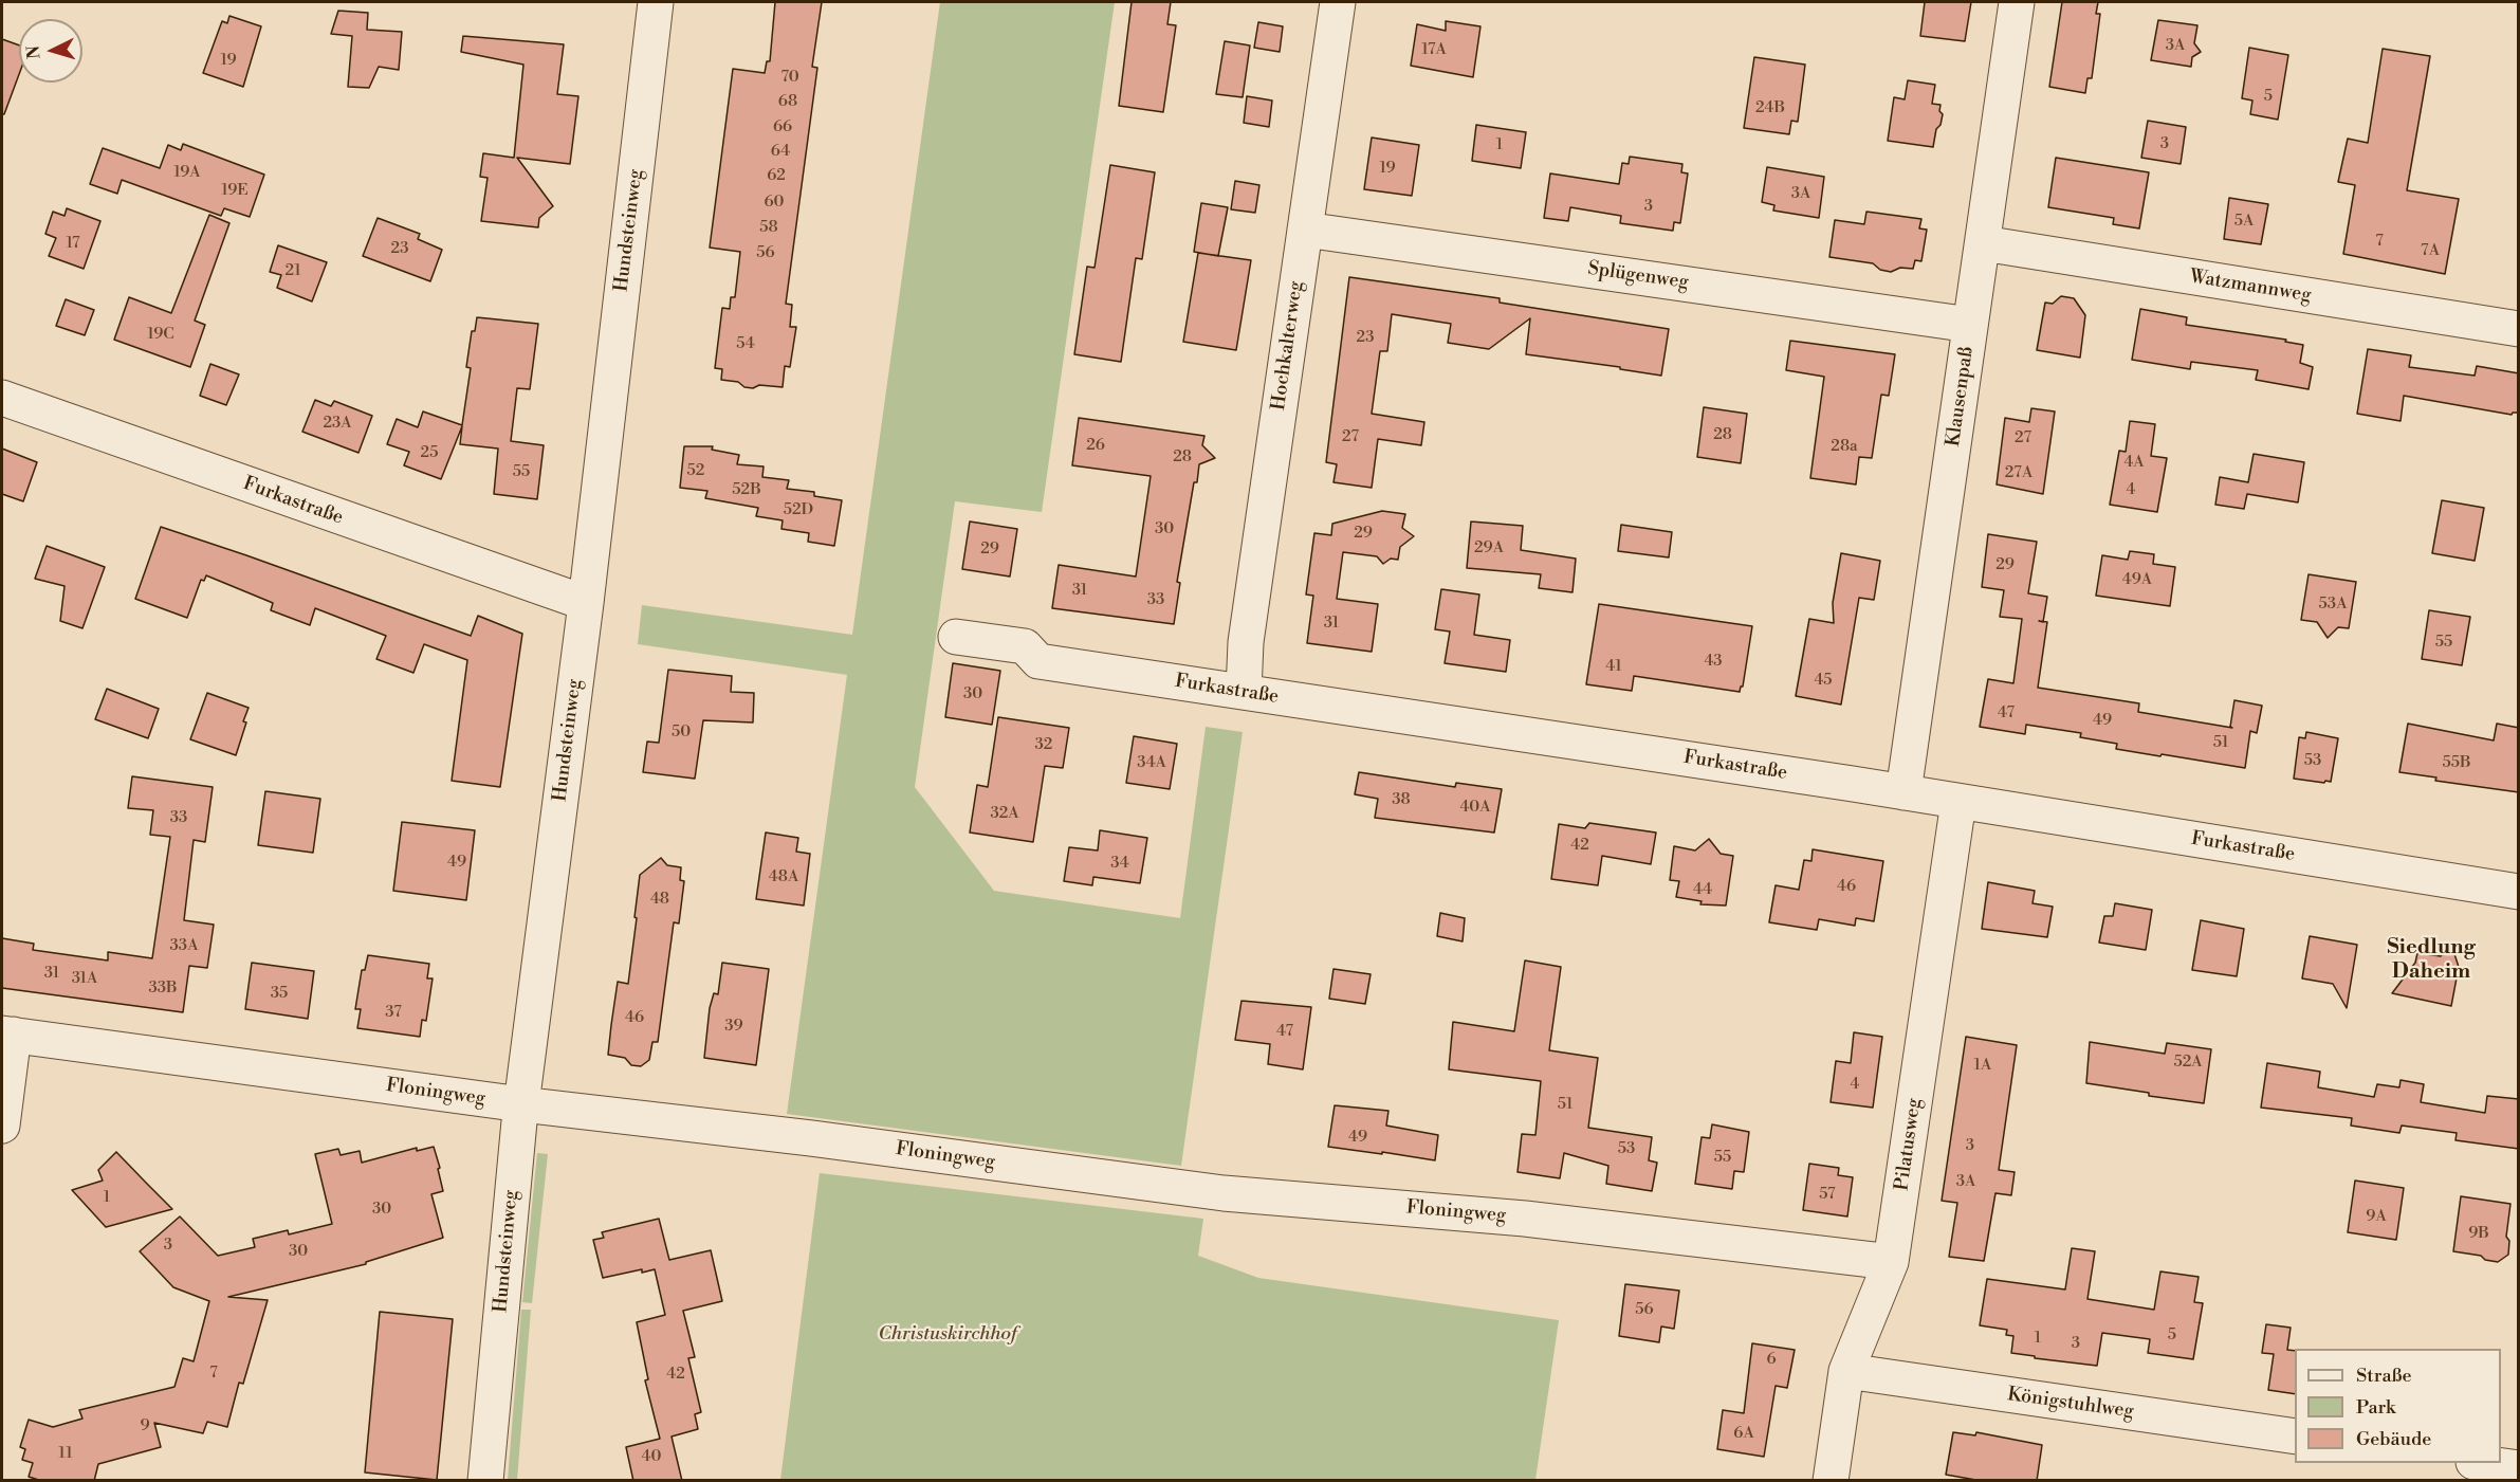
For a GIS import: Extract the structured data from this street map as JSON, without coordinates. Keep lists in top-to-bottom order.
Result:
{
  "streets": {
    "street": [
      "Hundsteinweg",
      "Splügenweg",
      "Watzmannweg",
      "Hochkalterweg",
      "Klausenpaß",
      "Furkastraße",
      "Floningweg",
      "Pilatusweg",
      "Königstuhlweg"
    ]
  },
  "crossings": [
    ["Hundsteinweg", "Furkastraße"],
    ["Hundsteinweg", "Floningweg"],
    ["Splügenweg", "Hochkalterweg"],
    ["Splügenweg", "Klausenpaß"],
    ["Watzmannweg", "Klausenpaß"],
    ["Hochkalterweg", "Furkastraße"],
    ["Klausenpaß", "Furkastraße"],
    ["Furkastraße", "Pilatusweg"],
    ["Floningweg", "Pilatusweg"],
    ["Pilatusweg", "Königstuhlweg"]
  ],
  "districts": ["Siedlung Daheim"],
  "parks": ["Christuskirchhof"],
  "house_numbers": [
    "3A",
    "17A",
    "19",
    "70",
    "5",
    "68",
    "24B",
    "66",
    "3",
    "1",
    "64",
    "19",
    "19A",
    "62",
    "19E",
    "3A",
    "60",
    "3",
    "5A",
    "58",
    "7",
    "17",
    "23",
    "7A",
    "56",
    "21",
    "19C",
    "23",
    "54",
    "23A",
    "28",
    "27",
    "27",
    "26",
    "28a",
    "25",
    "28",
    "4A",
    "52",
    "55",
    "27A",
    "52B",
    "4",
    "52D",
    "30",
    "29",
    "29A",
    "29",
    "29",
    "49A",
    "31",
    "33",
    "53A",
    "31",
    "55",
    "43",
    "41",
    "45",
    "30",
    "47",
    "49",
    "50",
    "51",
    "32",
    "53",
    "34A",
    "55B",
    "38",
    "40A",
    "32A",
    "33",
    "42",
    "49",
    "34",
    "48A",
    "46",
    "44",
    "48",
    "33A",
    "31",
    "31A",
    "33B",
    "35",
    "37",
    "46",
    "39",
    "47",
    "52A",
    "1A",
    "4",
    "51",
    "49",
    "3",
    "53",
    "55",
    "3A",
    "57",
    "1",
    "30",
    "9A",
    "9B",
    "3",
    "30",
    "56",
    "5",
    "1",
    "3",
    "6",
    "7",
    "42",
    "9",
    "6A",
    "11",
    "40"
  ],
  "legend": ["Straße", "Park", "Gebäude"],
  "north": "left"
}
